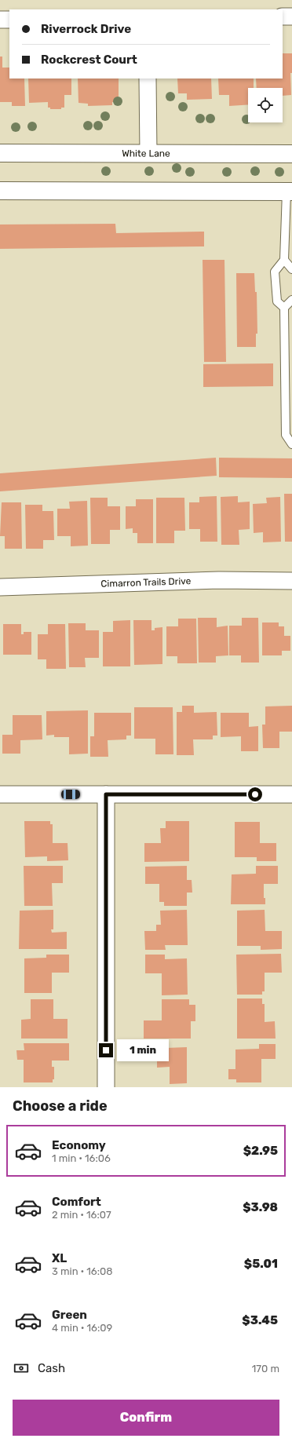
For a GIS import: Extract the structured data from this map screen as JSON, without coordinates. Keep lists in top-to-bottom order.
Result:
{
  "streets": {
    "main road": ["White Lane"],
    "street": ["Cimarron Trails Drive"]
  },
  "page": {
    "banner": ["Riverrock Drive", "Rockcrest Court"],
    "bubble": "1 min",
    "heading": "Choose a ride",
    "list": [
      {
        "name": "Economy",
        "note": "1 min · 16:06",
        "value": "$2.95"
      },
      {
        "name": "Comfort",
        "note": "2 min · 16:07",
        "value": "$3.98"
      },
      {
        "name": "XL",
        "note": "3 min · 16:08",
        "value": "$5.01"
      },
      {
        "name": "Green",
        "note": "4 min · 16:09",
        "value": "$3.45"
      }
    ],
    "pay": ["Cash", "170 m"],
    "buttons": "Confirm"
  }
}
